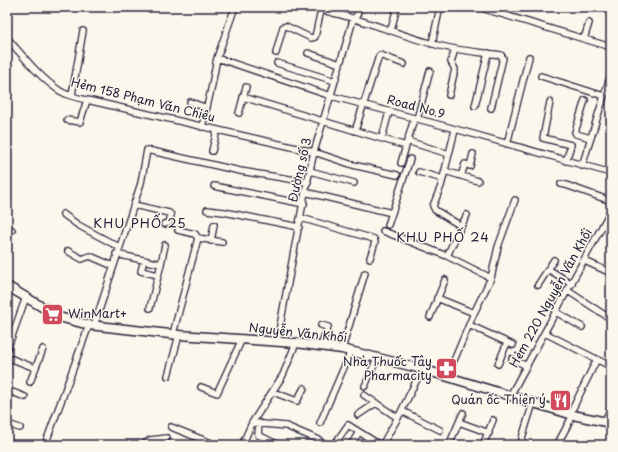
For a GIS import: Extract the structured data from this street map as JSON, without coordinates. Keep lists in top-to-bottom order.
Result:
{
  "streets": {
    "street": [
      "Hẻm 158 Phạm Văn Chiêu",
      "Road No.9",
      "Đường số 3",
      "Hẻm 220 Nguyễn Văn Khối",
      "Nguyễn Văn Khối"
    ]
  },
  "crossings": [
    ["Hẻm 158 Phạm Văn Chiêu", "Đường số 3"],
    ["Road No.9", "Đường số 3"],
    ["Đường số 3", "Nguyễn Văn Khối"],
    ["Hẻm 220 Nguyễn Văn Khối", "Nguyễn Văn Khối"]
  ],
  "districts": ["KHU PHỐ 25", "KHU PHỐ 24"],
  "places": {
    "supermarket": ["WinMart+"],
    "pharmacy": ["Nhà Thuốc Tây Pharmacity"],
    "restaurant": ["Quán ốc Thiện ý"]
  }
}
